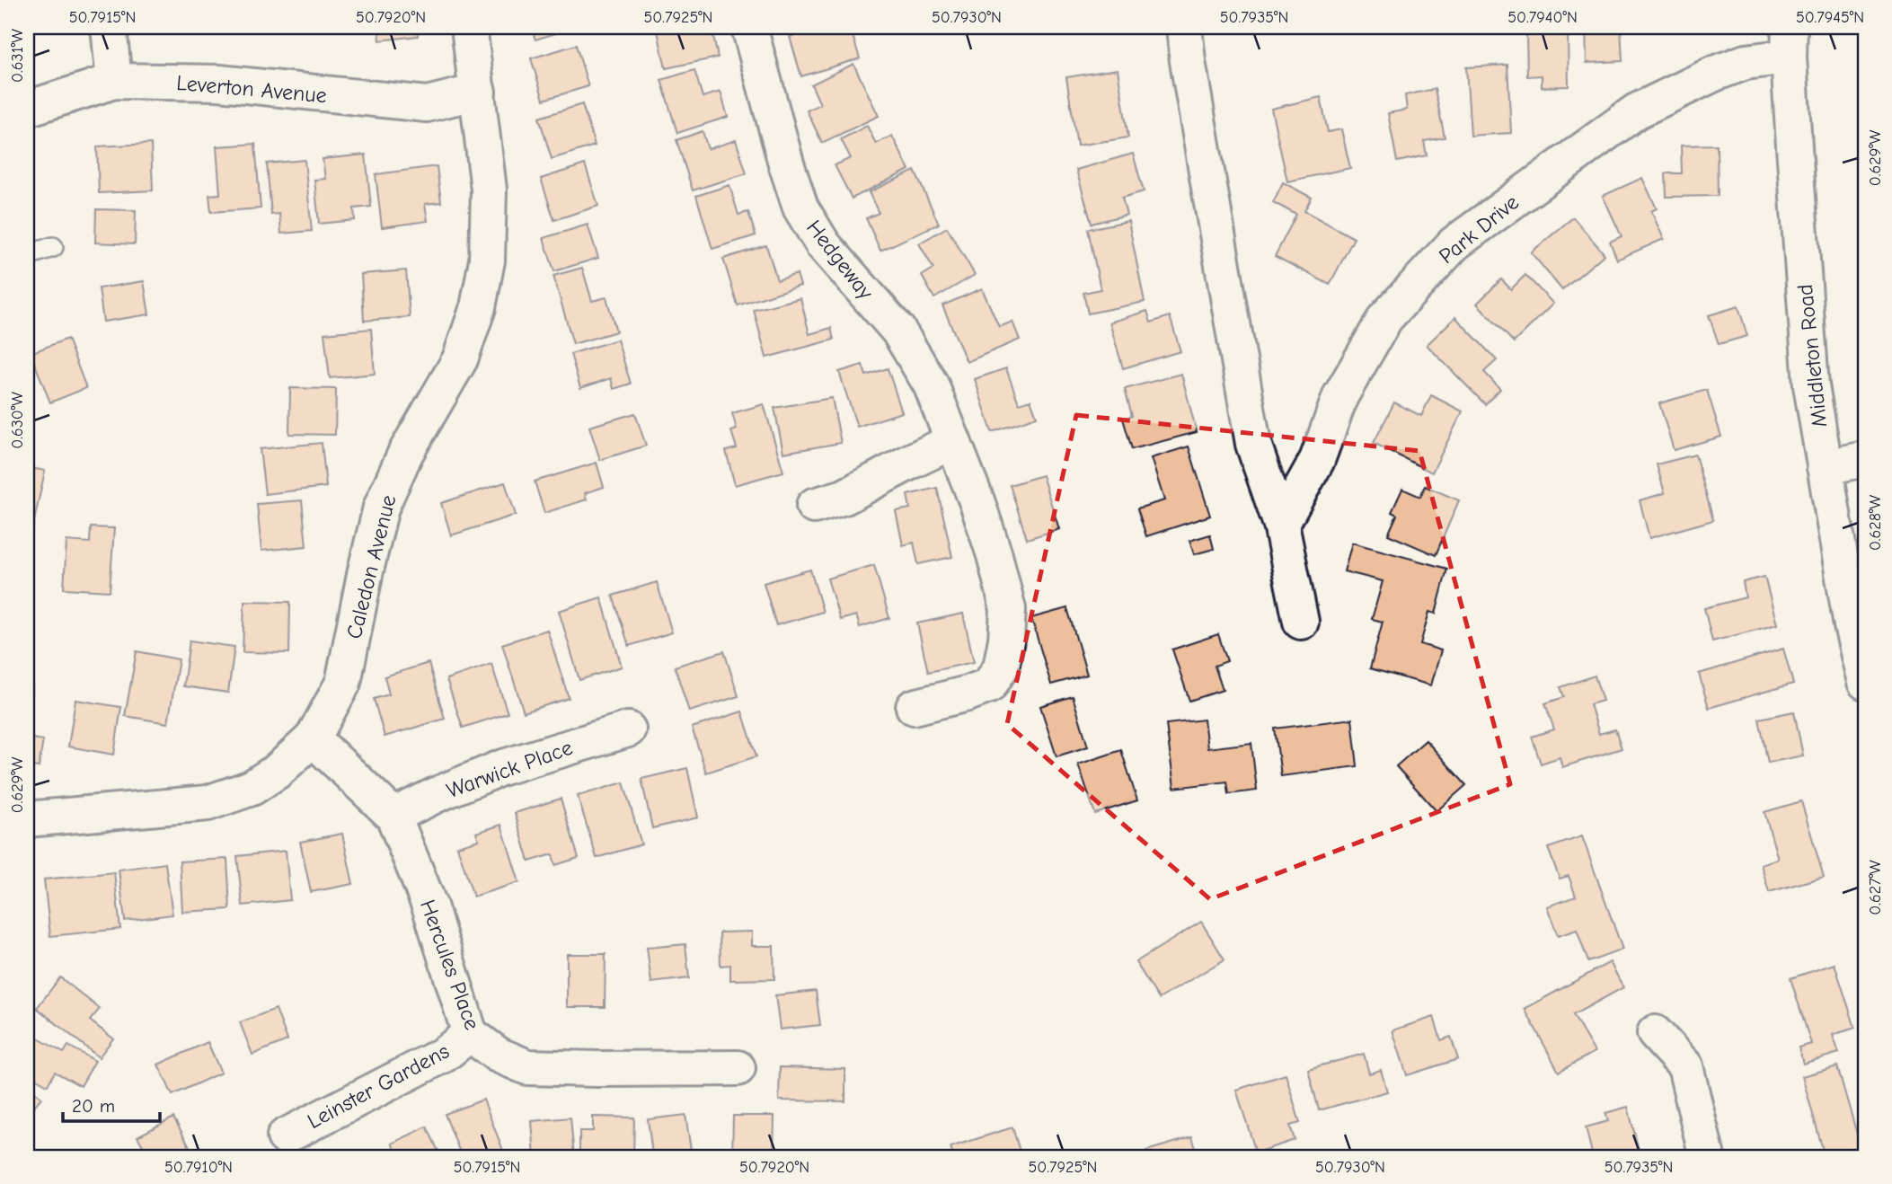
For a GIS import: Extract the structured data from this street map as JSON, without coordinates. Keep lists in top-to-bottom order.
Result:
{
  "streets": {
    "street": [
      "Leverton Avenue",
      "Park Drive",
      "Hedgeway",
      "Middleton Road",
      "Caledon Avenue",
      "Warwick Place",
      "Hercules Place",
      "Leinster Gardens"
    ]
  },
  "crossings": [
    ["Leverton Avenue", "Caledon Avenue"],
    ["Park Drive", "Middleton Road"],
    ["Caledon Avenue", "Hercules Place"],
    ["Warwick Place", "Hercules Place"],
    ["Hercules Place", "Leinster Gardens"]
  ],
  "scale_bar": "20 m",
  "coordinates": [
    "50.7915°N",
    "50.7920°N",
    "50.7925°N",
    "50.7930°N",
    "50.7935°N",
    "50.7940°N",
    "50.7945°N",
    "0.631°W",
    "0.629°W",
    "0.630°W",
    "0.628°W",
    "0.627°W",
    "50.7910°N"
  ]
}
